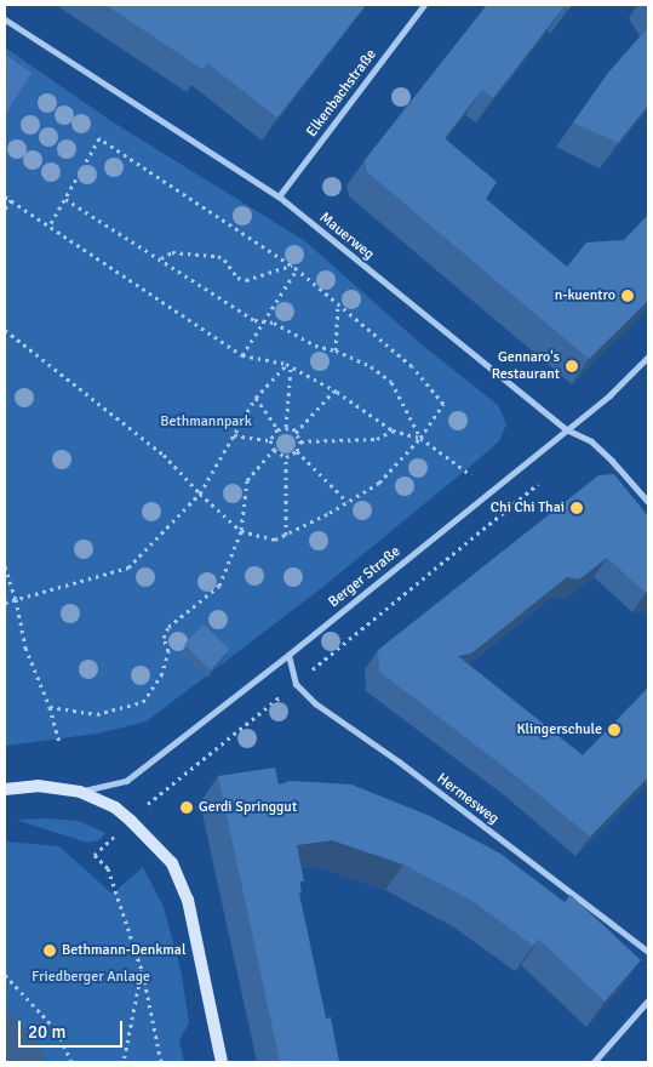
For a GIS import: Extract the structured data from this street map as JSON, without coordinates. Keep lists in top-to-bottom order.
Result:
{
  "streets": {
    "street": [
      "Elkenbachstraße",
      "Mauerweg",
      "Berger Straße",
      "Hermesweg"
    ]
  },
  "crossings": [
    ["Elkenbachstraße", "Mauerweg"],
    ["Mauerweg", "Berger Straße"]
  ],
  "parks": ["Bethmannpark", "Friedberger Anlage"],
  "places": [
    "n-kuentro",
    "Gennaro's Restaurant",
    "Chi Chi Thai",
    "Klingerschule",
    "Gerdi Springgut",
    "Bethmann-Denkmal"
  ],
  "scale_bar": "20 m"
}
